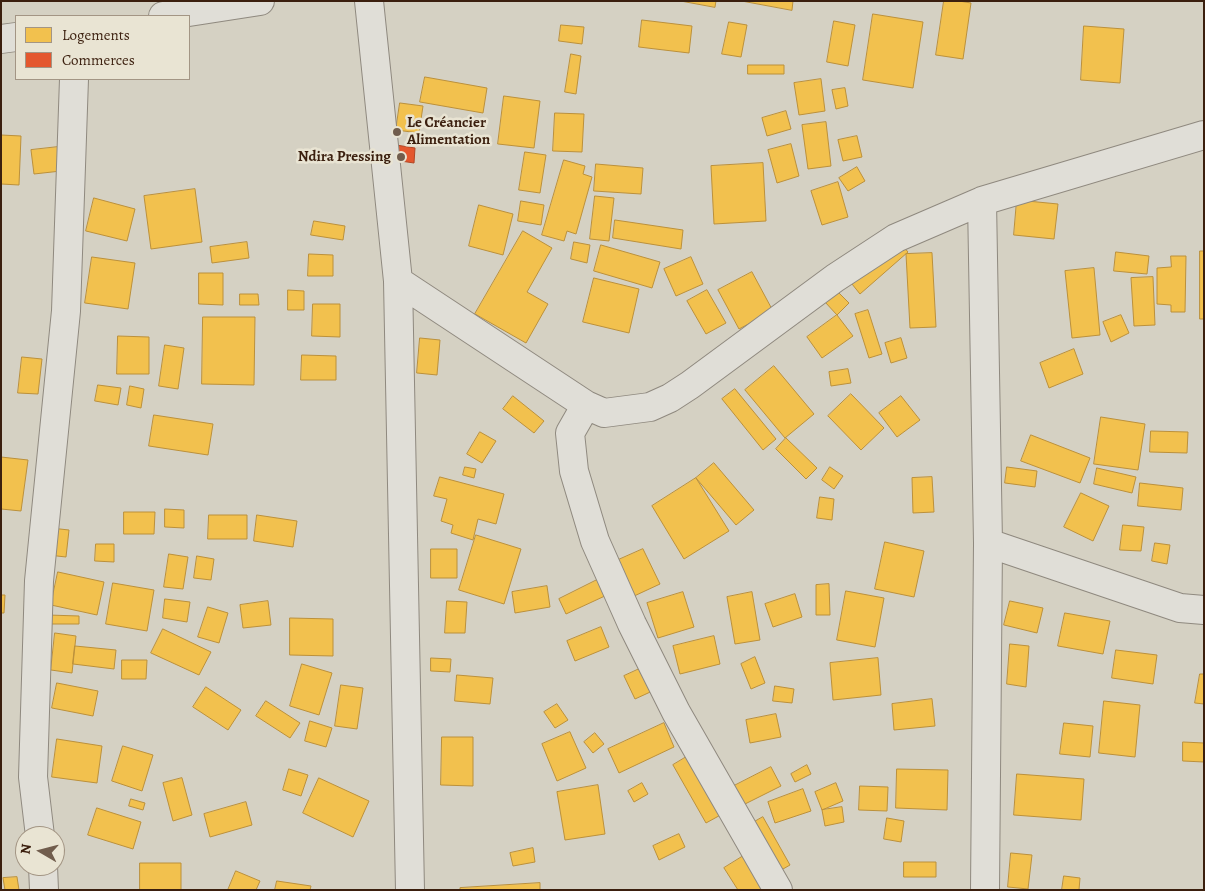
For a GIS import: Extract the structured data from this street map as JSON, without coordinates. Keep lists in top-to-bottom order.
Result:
{
  "places": ["Le Créancier Alimentation", "Ndira Pressing"],
  "legend": ["Logements", "Commerces"],
  "north": "left"
}
